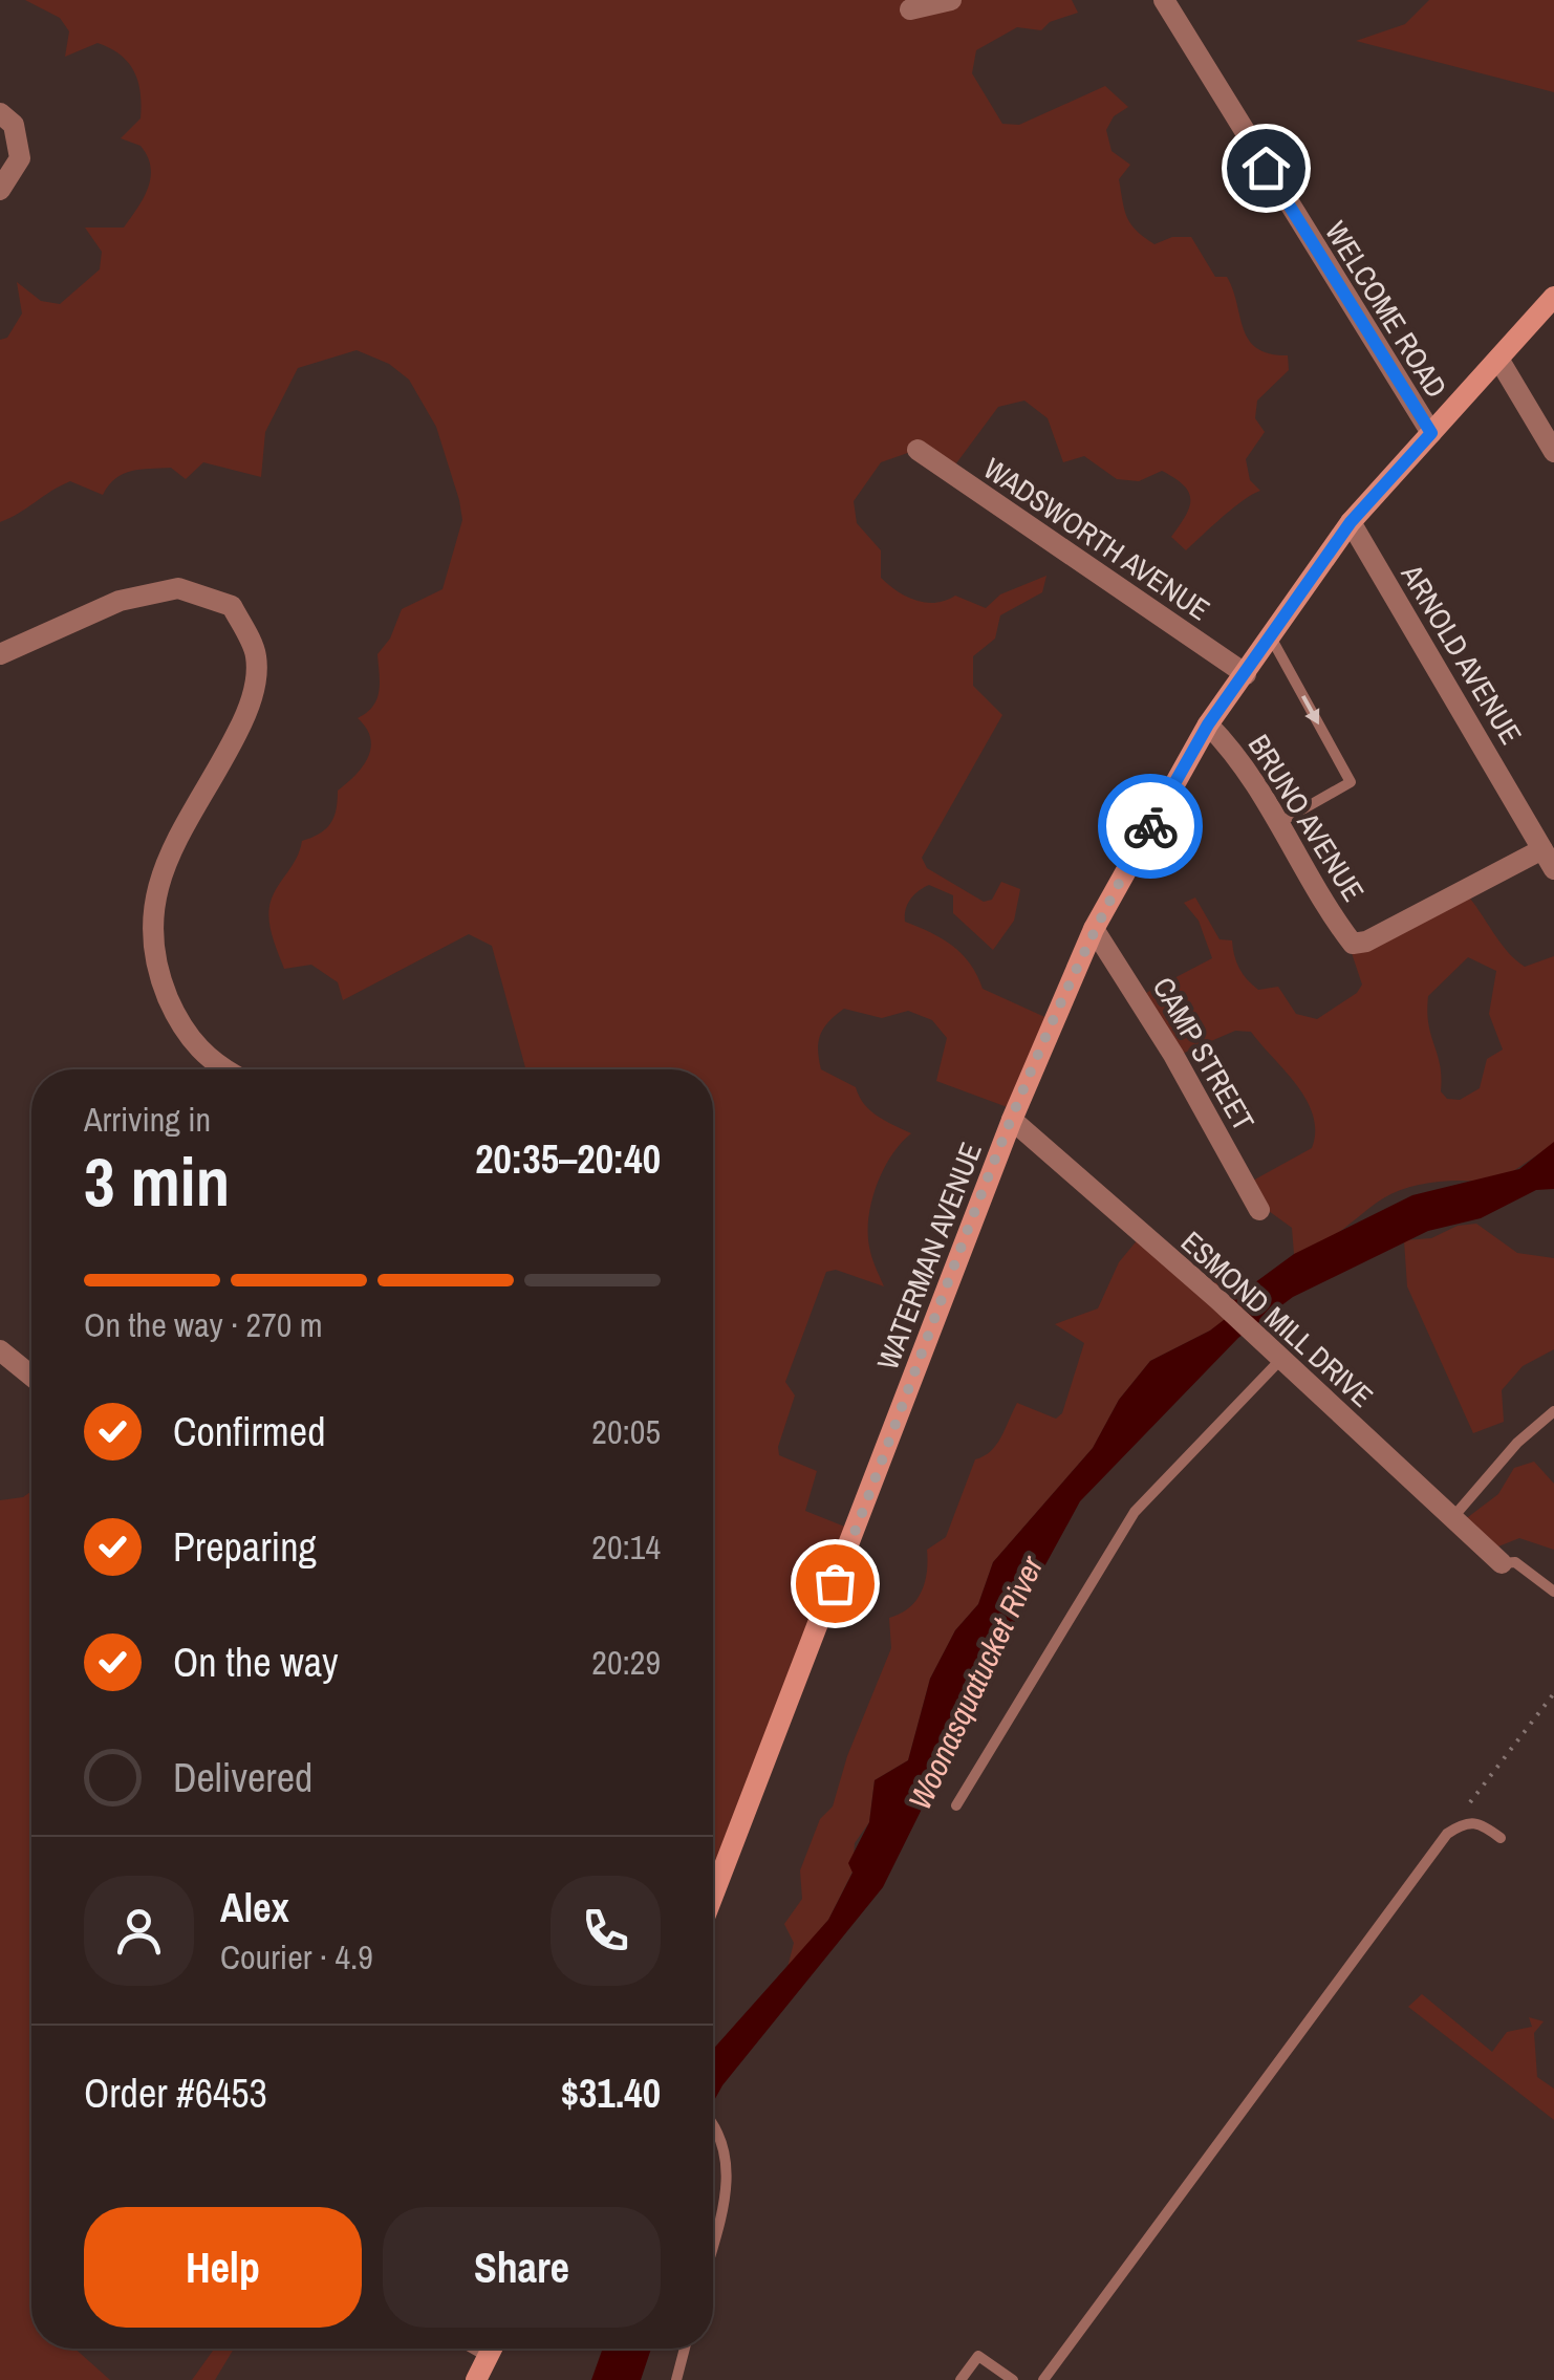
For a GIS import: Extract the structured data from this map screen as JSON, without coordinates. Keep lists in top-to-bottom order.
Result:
{
  "streets": {
    "main road": ["WATERMAN AVENUE"],
    "street": [
      "WELCOME ROAD",
      "WADSWORTH AVENUE",
      "ARNOLD AVENUE",
      "BRUNO AVENUE",
      "CAMP STREET",
      "ESMOND MILL DRIVE"
    ]
  },
  "crossings": [
    ["WELCOME ROAD", "WATERMAN AVENUE"],
    ["WADSWORTH AVENUE", "WATERMAN AVENUE"],
    ["ARNOLD AVENUE", "BRUNO AVENUE"],
    ["ARNOLD AVENUE", "WATERMAN AVENUE"],
    ["BRUNO AVENUE", "WATERMAN AVENUE"],
    ["CAMP STREET", "WATERMAN AVENUE"],
    ["WATERMAN AVENUE", "ESMOND MILL DRIVE"]
  ],
  "water": ["Woonasquatucket River"],
  "page": {
    "heading": ["3 min", "Arriving in", "20:35–20:40"],
    "panel": [
      "Alex",
      "Courier · 4.9",
      "Order #6453",
      "$31.40"
    ],
    "bar": "On the way · 270 m",
    "list": [
      ["Confirmed", "20:05"],
      ["Preparing", "20:14"],
      ["On the way", "20:29"],
      "Delivered"
    ],
    "buttons": ["Help", "Share"]
  }
}
